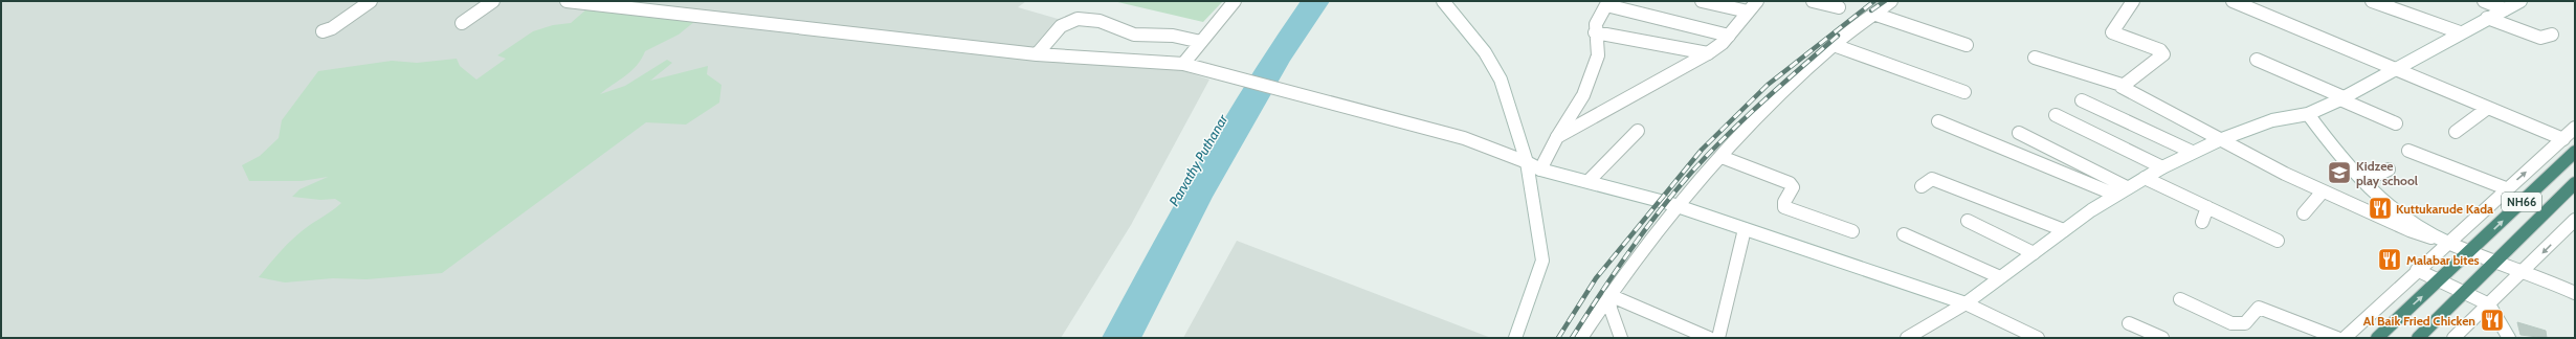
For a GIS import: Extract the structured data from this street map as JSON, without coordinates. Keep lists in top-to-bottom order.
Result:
{
  "streets": {
    "highway": ["NH66"]
  },
  "water": ["Parvathy Puthanar"],
  "places": {
    "school or university": ["Kidzee play school"],
    "restaurant": ["Kuttukarude Kada", "Malabar bites", "Al Baik Fried Chicken"]
  }
}
